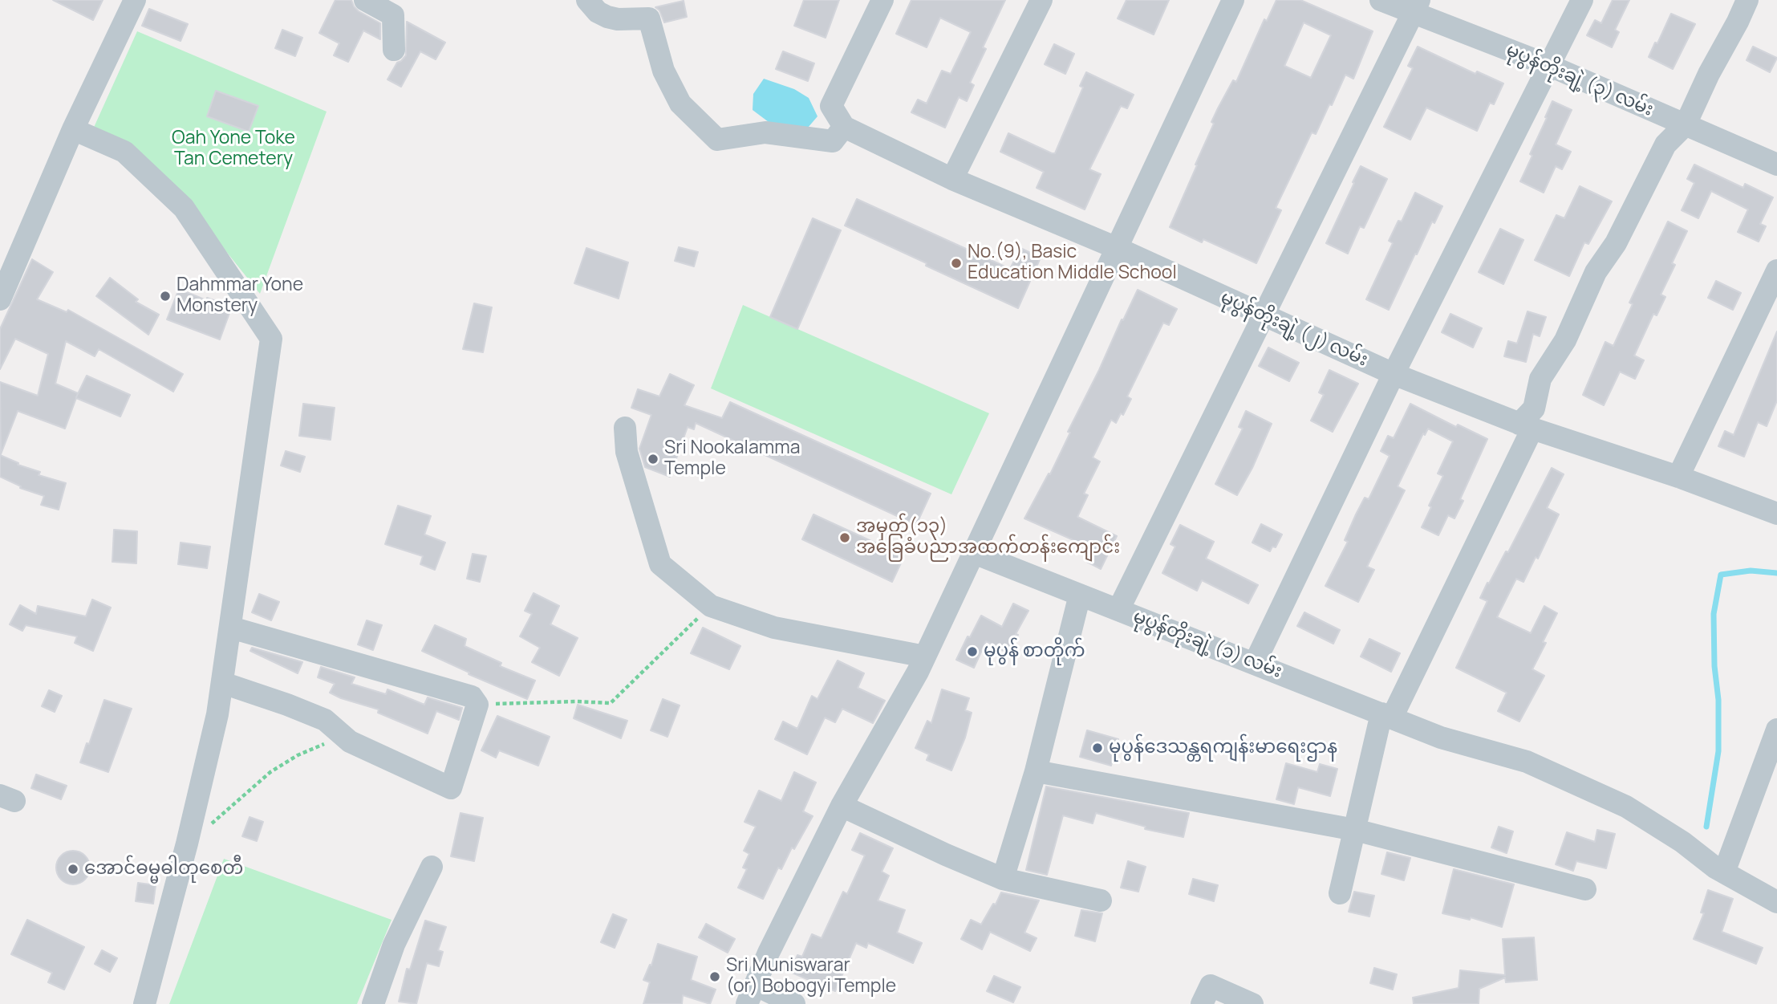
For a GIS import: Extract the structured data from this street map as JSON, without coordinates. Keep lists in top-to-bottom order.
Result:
{
  "streets": {
    "street": ["မုပွန်တိုးချဲ့ (၃) လမ်း", "မုပွန်တိုးချဲ့ (၂) လမ်း", "မုပွန်တိုးချဲ့ (၁) လမ်း"]
  },
  "parks": ["Oah Yone Toke Tan Cemetery"],
  "places": [
    "No.(9), Basic Education Middle School",
    "Dahmmar Yone Monstery",
    "Sri Nookalamma Temple",
    "အမှတ်(၁၃) အခြေခံပညာအထက်တန်းကျောင်း",
    "မုပွန် စာတိုက်",
    "မုပွန်ဒေသန္တရကျန်းမာရေးဌာန",
    "အောင်ဓမ္မဓါတုစေတီ",
    "Sri Muniswarar (or) Bobogyi Temple"
  ]
}
